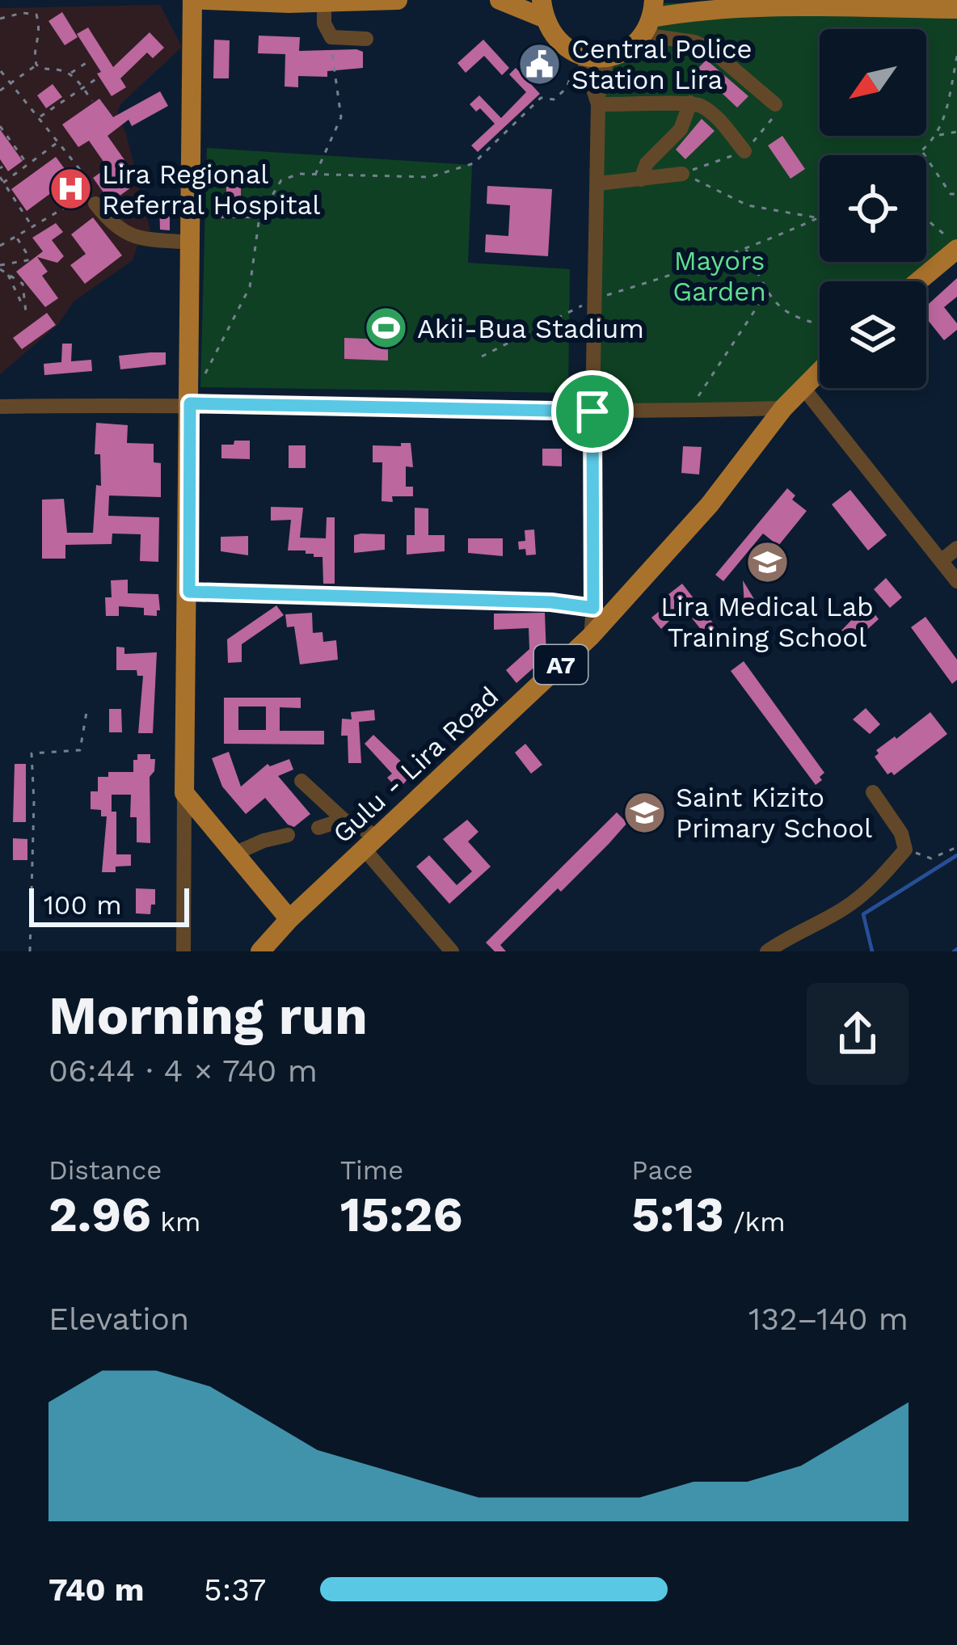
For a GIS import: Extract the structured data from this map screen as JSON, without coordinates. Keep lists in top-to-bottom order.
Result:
{
  "streets": {
    "main road": ["A7", "Gulu - Lira Road"]
  },
  "parks": ["Mayors Garden"],
  "places": {
    "public building": ["Central Police Station Lira"],
    "hospital": ["Lira Regional Referral Hospital"],
    "sports": ["Akii-Bua Stadium"],
    "school or university": ["Lira Medical Lab Training School", "Saint Kizito Primary School"]
  },
  "scale_bar": "100 m",
  "north": "bottom left",
  "page": {
    "scale": "100 m",
    "heading": ["Morning run", "06:44 · 4 × 740 m"],
    "stats": [
      ["Distance", "2.96 km"],
      ["Time", "15:26"],
      ["Pace", "5:13 /km"]
    ],
    "chart": ["Elevation", "132–140 m"],
    "list": [
      {
        "name": "740 m",
        "note": "5:37"
      }
    ]
  }
}
